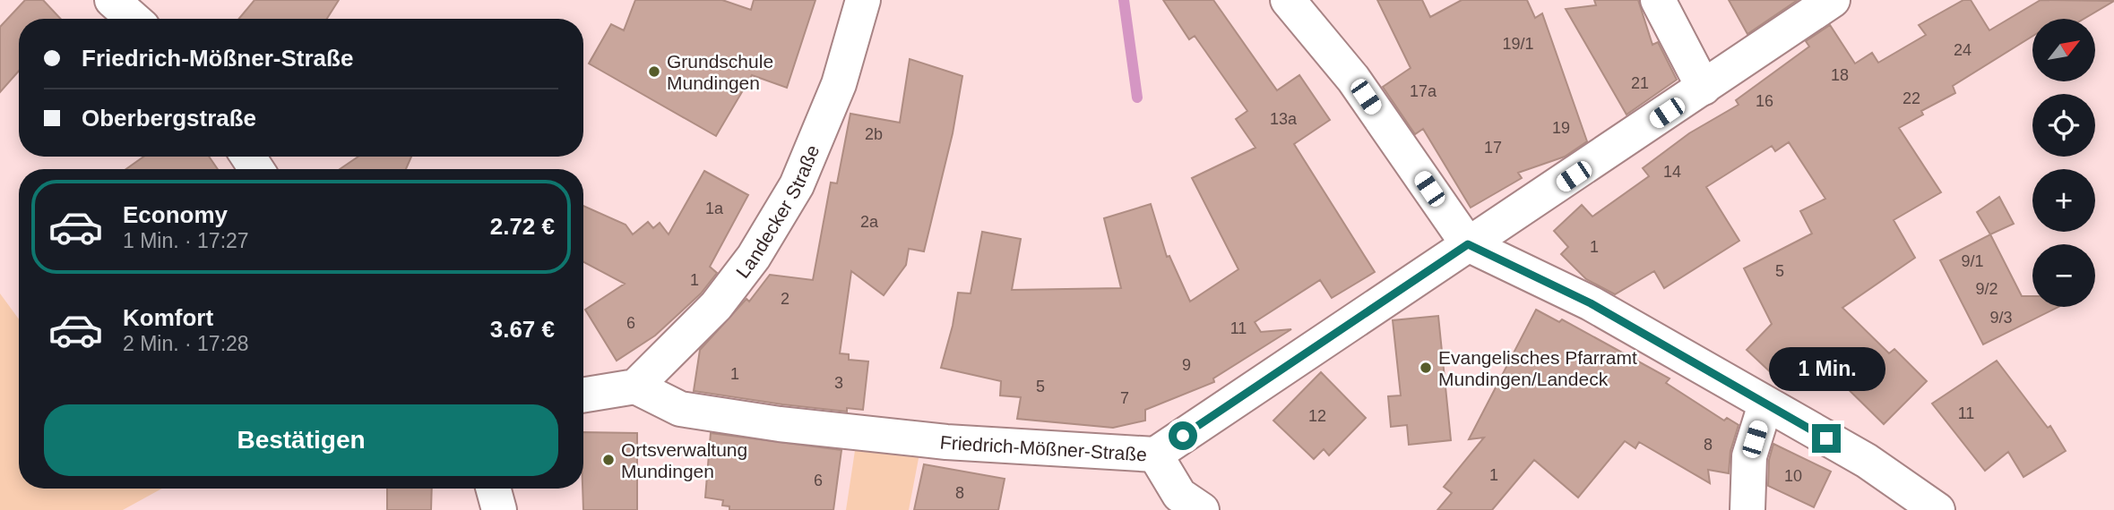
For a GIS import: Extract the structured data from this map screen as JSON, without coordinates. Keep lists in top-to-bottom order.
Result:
{
  "streets": {
    "street": ["Landecker Straße", "Friedrich-Mößner-Straße"]
  },
  "crossings": [
    ["Landecker Straße", "Friedrich-Mößner-Straße"]
  ],
  "places": ["Grundschule Mundingen", "Evangelisches Pfarramt Mundingen/Landeck", "Ortsverwaltung Mundingen"],
  "house_numbers": [
    "19/1",
    "24",
    "18",
    "21",
    "17a",
    "22",
    "16",
    "13a",
    "19",
    "2b",
    "17",
    "14",
    "1a",
    "2a",
    "1",
    "9/1",
    "5",
    "1",
    "9/2",
    "2",
    "9/3",
    "6",
    "11",
    "9",
    "1",
    "3",
    "5",
    "7",
    "11",
    "12",
    "8",
    "1",
    "10",
    "6",
    "8"
  ],
  "north": "top right",
  "page": {
    "map_buttons": ["+", "−"],
    "banner": ["Friedrich-Mößner-Straße", "Oberbergstraße"],
    "list": [
      {
        "name": "Economy",
        "note": "1 Min. · 17:27",
        "value": "2.72 €"
      },
      {
        "name": "Komfort",
        "note": "2 Min. · 17:28",
        "value": "3.67 €"
      }
    ],
    "bubble": "1 Min.",
    "buttons": "Bestätigen"
  }
}
